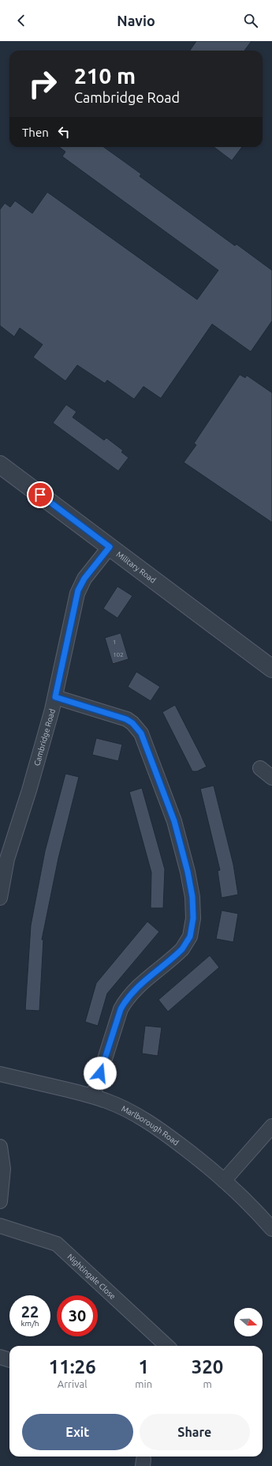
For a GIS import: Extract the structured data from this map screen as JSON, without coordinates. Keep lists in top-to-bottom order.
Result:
{
  "streets": {
    "street": [
      "Military Road",
      "Cambridge Road",
      "Marlborough Road",
      "Nightingale Close"
    ]
  },
  "crossings": [
    ["Military Road", "Cambridge Road"]
  ],
  "house_numbers": ["1", "102"],
  "north": "right",
  "page": {
    "header": "Navio",
    "turn": ["210 m", "Cambridge Road"],
    "then": "Then",
    "speed": "22 km/h",
    "limit": "30",
    "eta": [
      "11:26",
      "Arrival",
      "1",
      "min",
      "320",
      "m"
    ],
    "buttons": ["Exit", "Share"]
  }
}
